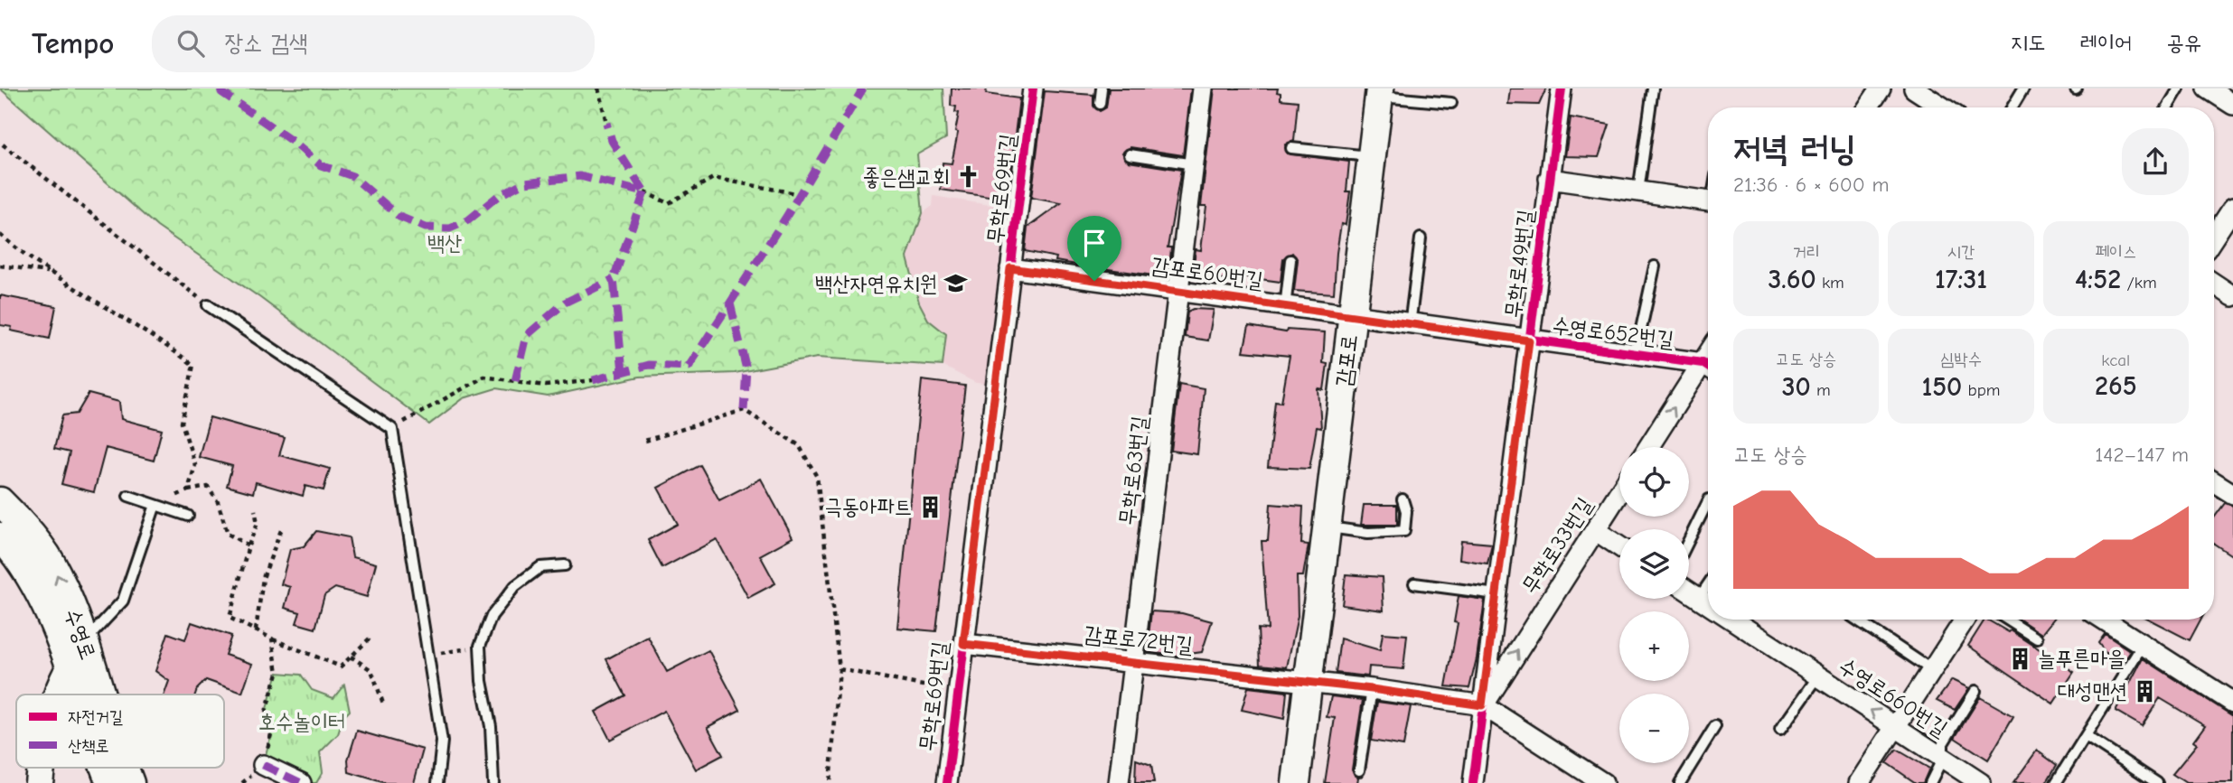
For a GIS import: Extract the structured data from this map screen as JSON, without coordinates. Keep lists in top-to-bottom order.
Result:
{
  "streets": {
    "street": [
      "무학로69번길",
      "무학로49번길",
      "감포로60번길",
      "수영로652번길",
      "감포로",
      "무학로63번길",
      "무학로33번길",
      "수영로",
      "감포로72번길",
      "수영로660번길"
    ]
  },
  "crossings": [
    ["무학로69번길", "감포로60번길"],
    ["무학로69번길", "감포로72번길"],
    ["무학로49번길", "수영로652번길"],
    ["무학로49번길", "무학로33번길"],
    ["무학로49번길", "감포로72번길"],
    ["감포로60번길", "수영로652번길"],
    ["감포로60번길", "감포로"],
    ["감포로60번길", "무학로63번길"],
    ["수영로652번길", "감포로"],
    ["감포로", "감포로72번길"],
    ["무학로63번길", "감포로72번길"],
    ["무학로33번길", "감포로72번길"]
  ],
  "one_way": ["무학로33번길"],
  "parks": ["백산", "호수놀이터"],
  "places": {
    "church": ["좋은샘교회"],
    "school or university": ["백산자연유치원"],
    "building": ["극동아파트", "늘푸른마을", "대성맨션"]
  },
  "legend": ["자전거길", "산책로"],
  "page": {
    "header": "Tempo",
    "search": "장소 검색",
    "nav": ["지도", "레이어", "공유"],
    "heading": ["저녁 러닝", "21:36 · 6 × 600 m"],
    "stats": [
      ["거리", "3.60 km"],
      ["시간", "17:31"],
      ["페이스", "4:52 /km"],
      ["고도 상승", "30 m"],
      ["심박수", "150 bpm"],
      ["kcal", "265"]
    ],
    "chart": ["고도 상승", "142–147 m"],
    "map_buttons": ["+", "−"]
  }
}
